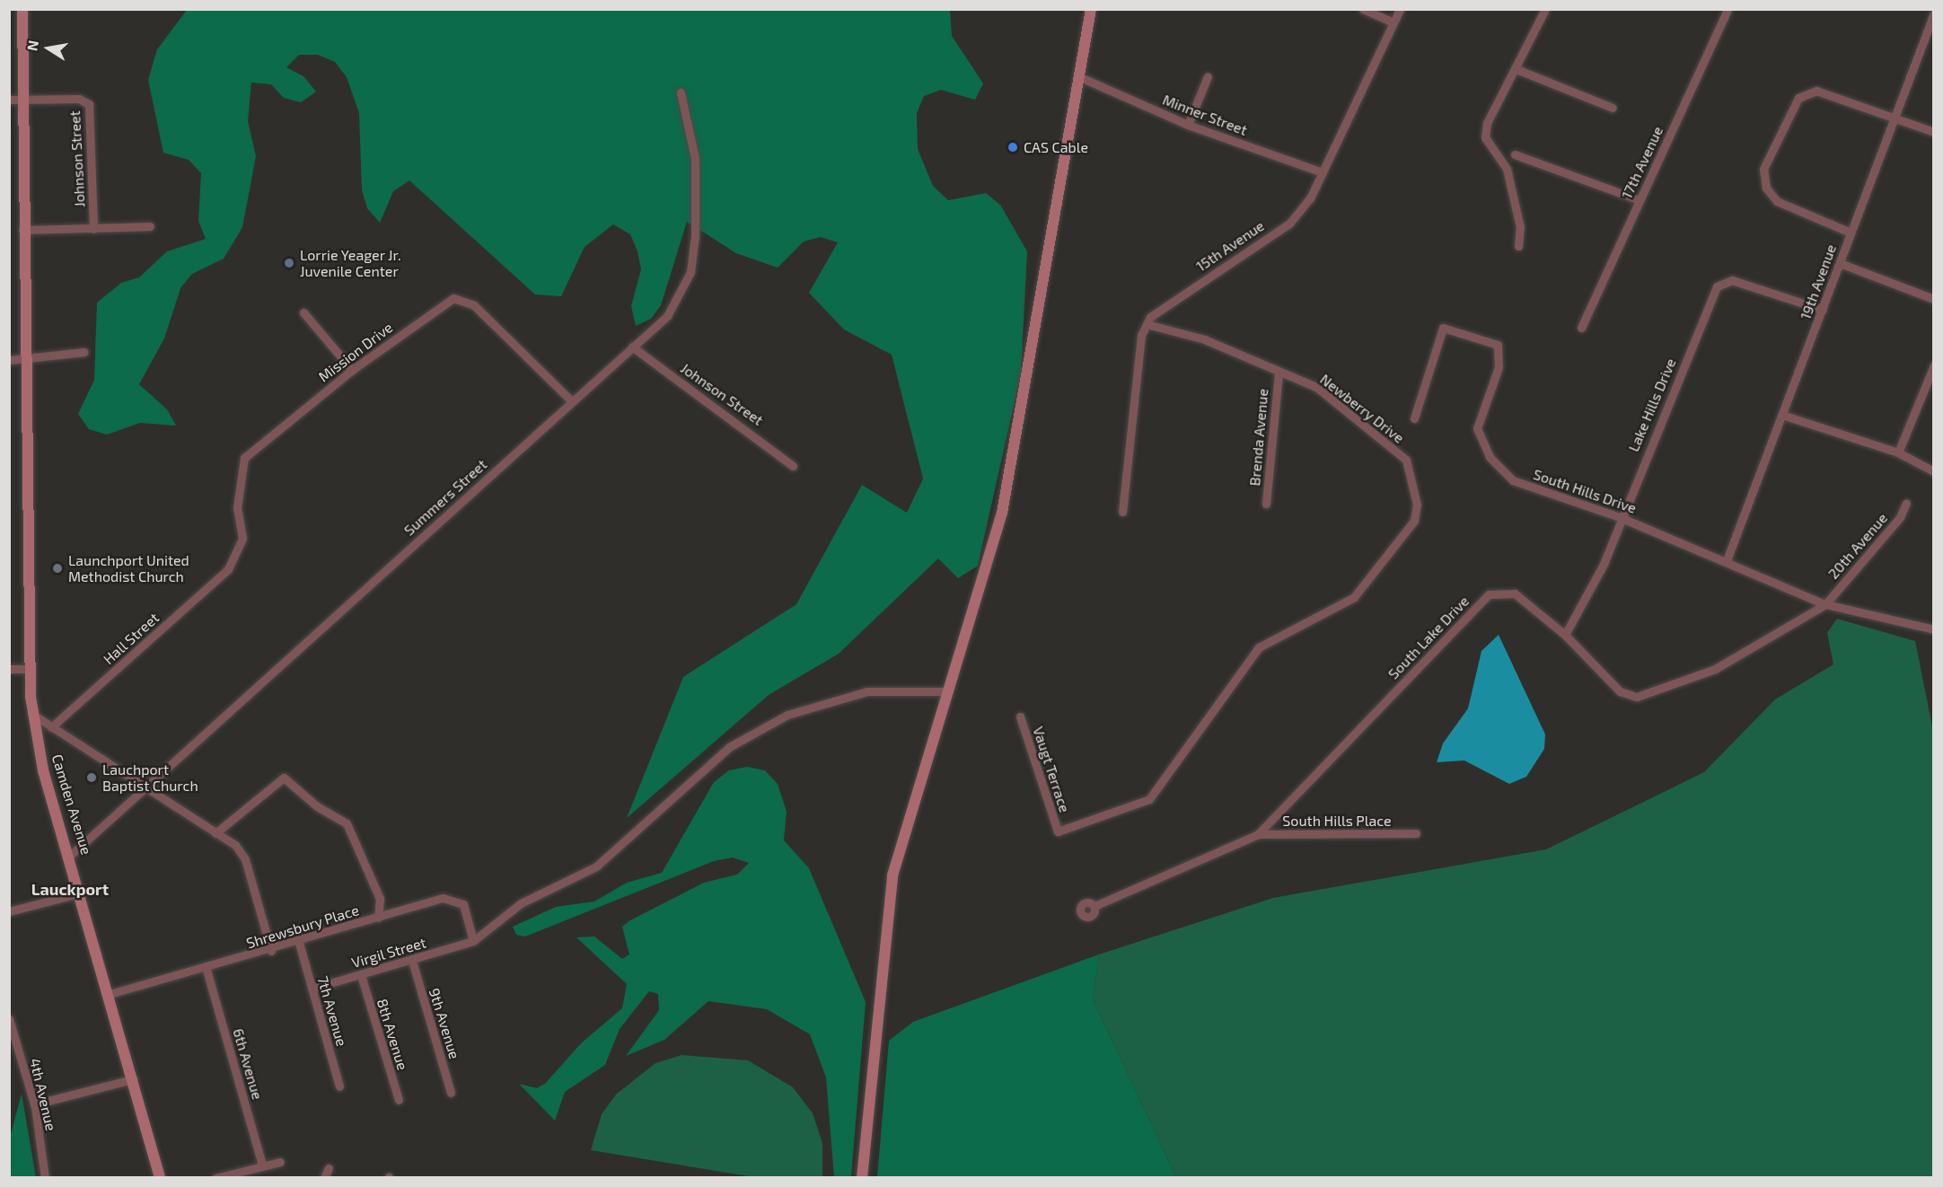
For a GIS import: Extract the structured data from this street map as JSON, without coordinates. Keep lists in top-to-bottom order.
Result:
{
  "streets": {
    "street": [
      "Minner Street",
      "Johnson Street",
      "17th Avenue",
      "15th Avenue",
      "19th Avenue",
      "Mission Drive",
      "Lake Hills Drive",
      "Newberry Drive",
      "Brenda Avenue",
      "South Hills Drive",
      "Summers Street",
      "20th Avenue",
      "South Lake Drive",
      "Hall Street",
      "Vaugt Terrace",
      "Camden Avenue",
      "South Hills Place",
      "Shrewsbury Place",
      "Virgil Street",
      "7th Avenue",
      "9th Avenue",
      "8th Avenue",
      "6th Avenue",
      "4th Avenue"
    ]
  },
  "crossings": [
    ["Minner Street", "15th Avenue"],
    ["Johnson Street", "Summers Street"],
    ["Johnson Street", "Camden Avenue"],
    ["15th Avenue", "Newberry Drive"],
    ["19th Avenue", "Lake Hills Drive"],
    ["19th Avenue", "South Hills Drive"],
    ["Mission Drive", "Summers Street"],
    ["Mission Drive", "Hall Street"],
    ["Lake Hills Drive", "South Hills Drive"],
    ["Lake Hills Drive", "South Lake Drive"],
    ["Newberry Drive", "Brenda Avenue"],
    ["Newberry Drive", "Vaugt Terrace"],
    ["South Hills Drive", "20th Avenue"],
    ["South Hills Drive", "South Lake Drive"],
    ["Summers Street", "Camden Avenue"],
    ["20th Avenue", "South Lake Drive"],
    ["South Lake Drive", "South Hills Place"],
    ["Camden Avenue", "Shrewsbury Place"],
    ["Shrewsbury Place", "Virgil Street"],
    ["Shrewsbury Place", "7th Avenue"],
    ["Shrewsbury Place", "6th Avenue"],
    ["Virgil Street", "7th Avenue"],
    ["Virgil Street", "9th Avenue"],
    ["Virgil Street", "8th Avenue"]
  ],
  "districts": ["Lauckport"],
  "places": [
    "CAS Cable",
    "Lorrie Yeager Jr. Juvenile Center",
    "Launchport United Methodist Church",
    "Lauchport Baptist Church"
  ],
  "north": "left"
}
